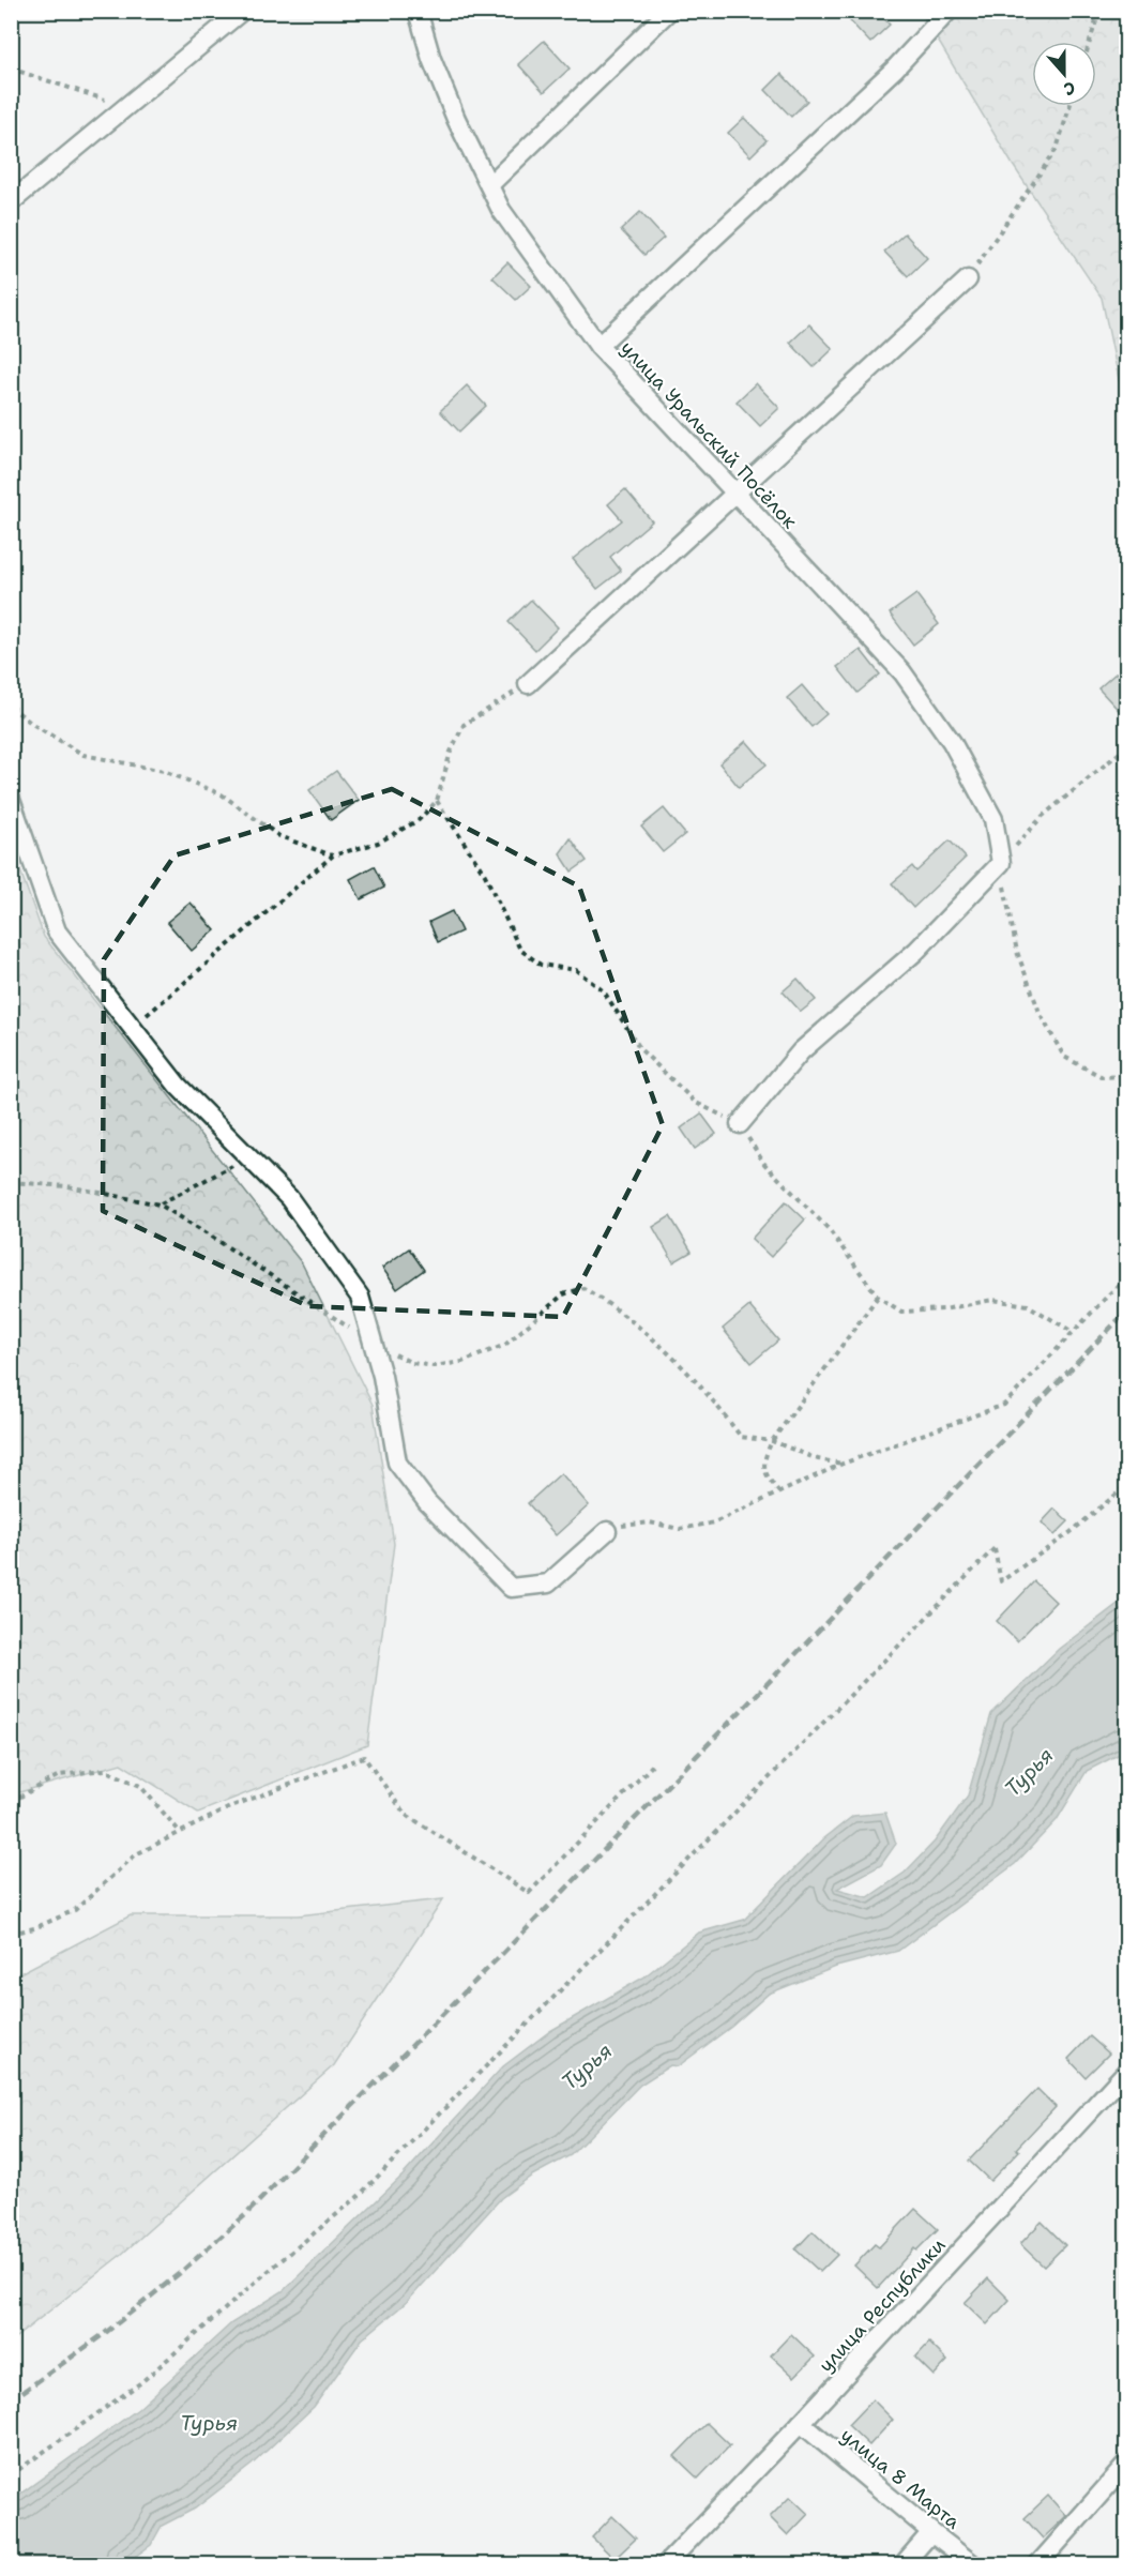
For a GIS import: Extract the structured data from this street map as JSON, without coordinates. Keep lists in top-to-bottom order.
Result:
{
  "streets": {
    "street": ["улица Уральский Посёлок", "улица Республики", "улица 8 Марта"]
  },
  "crossings": [
    ["улица Республики", "улица 8 Марта"]
  ],
  "water": ["Турья"],
  "north": "bottom"
}
